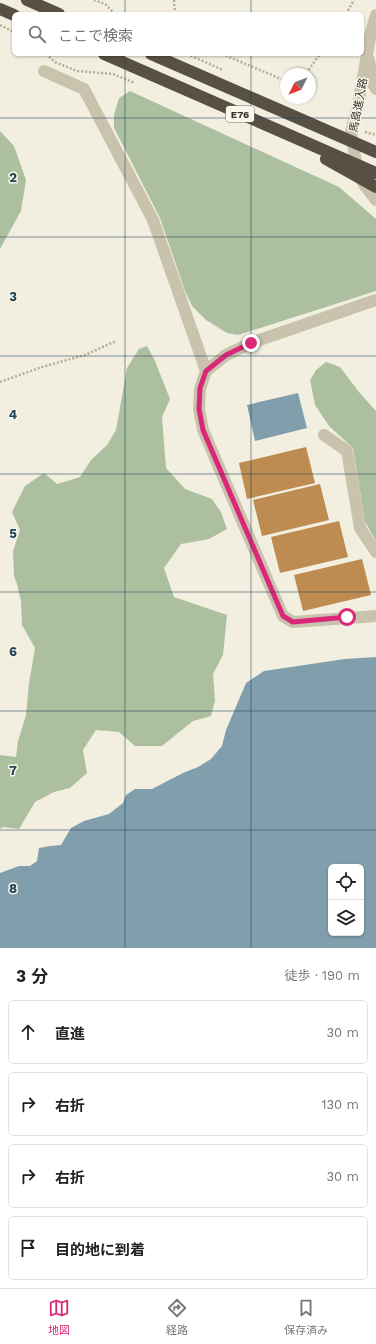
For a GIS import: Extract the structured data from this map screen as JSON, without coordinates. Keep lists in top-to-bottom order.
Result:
{
  "streets": {
    "highway": ["E76"],
    "street": ["馬島進入路"]
  },
  "north": "bottom left",
  "page": {
    "search": "ここで検索",
    "heading": ["3 分", "徒歩 · 190 m"],
    "list": [
      ["直進", "30 m"],
      ["右折", "130 m"],
      ["右折", "30 m"],
      "目的地に到着"
    ],
    "nav": ["地図", "経路", "保存済み"]
  },
  "grid": {
    "rows": [
      "2",
      "3",
      "4",
      "5",
      "6",
      "7",
      "8"
    ]
  }
}
